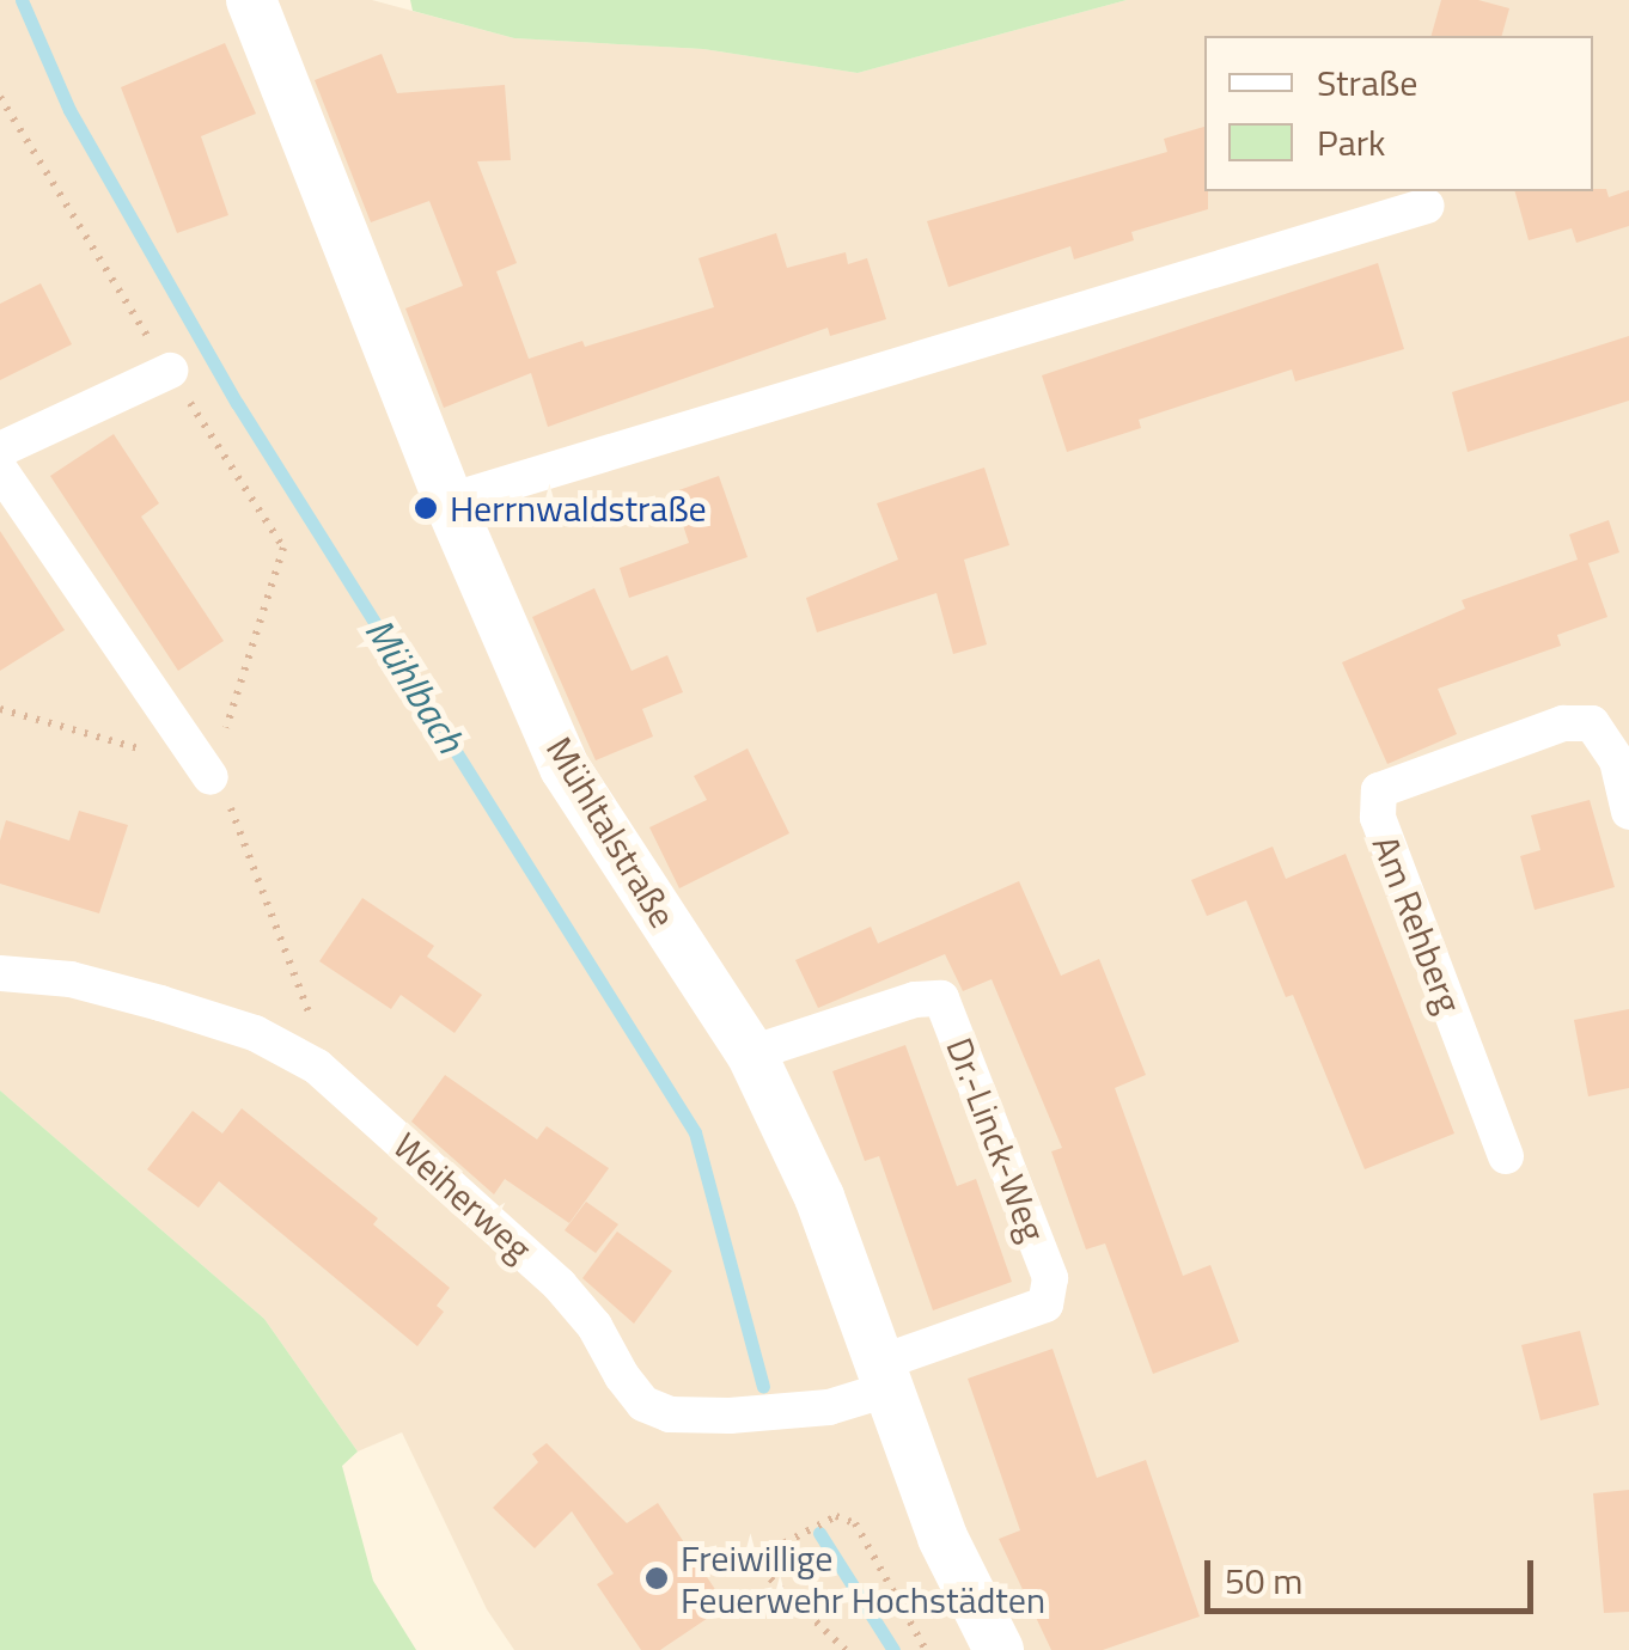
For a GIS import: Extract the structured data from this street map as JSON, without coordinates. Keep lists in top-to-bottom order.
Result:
{
  "streets": {
    "main road": ["Mühltalstraße"],
    "street": ["Am Rehberg", "Dr.-Linck-Weg", "Weiherweg"]
  },
  "crossings": [
    ["Mühltalstraße", "Dr.-Linck-Weg"],
    ["Mühltalstraße", "Weiherweg"],
    ["Dr.-Linck-Weg", "Weiherweg"]
  ],
  "water": ["Mühlbach"],
  "places": ["Herrnwaldstraße", "Freiwillige Feuerwehr Hochstädten"],
  "legend": ["Straße", "Park"],
  "scale_bar": "50 m"
}
